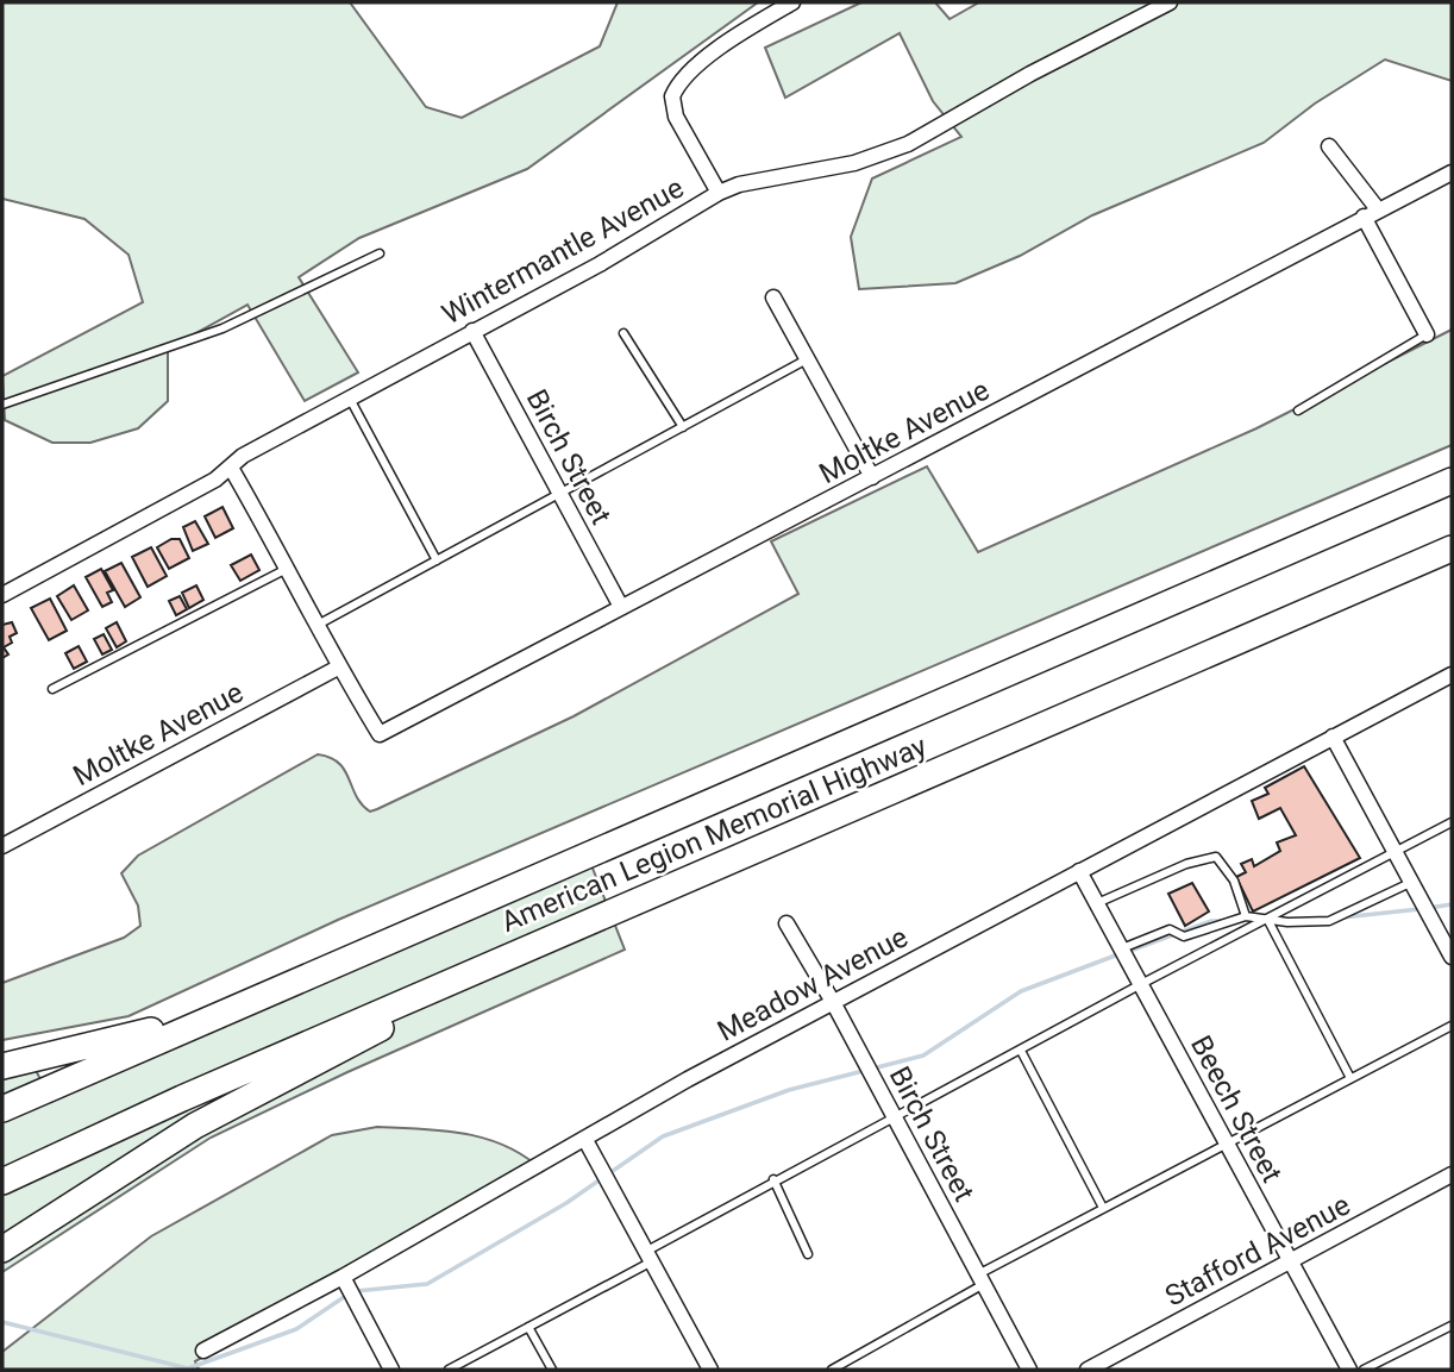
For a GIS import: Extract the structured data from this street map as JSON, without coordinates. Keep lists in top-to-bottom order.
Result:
{
  "streets": {
    "highway": ["American Legion Memorial Highway"],
    "street": [
      "Wintermantle Avenue",
      "Moltke Avenue",
      "Birch Street",
      "Meadow Avenue",
      "Beech Street",
      "Stafford Avenue"
    ]
  },
  "crossings": [
    ["Wintermantle Avenue", "Birch Street"],
    ["Moltke Avenue", "Birch Street"],
    ["Birch Street", "Meadow Avenue"],
    ["Meadow Avenue", "Beech Street"],
    ["Beech Street", "Stafford Avenue"]
  ]
}
